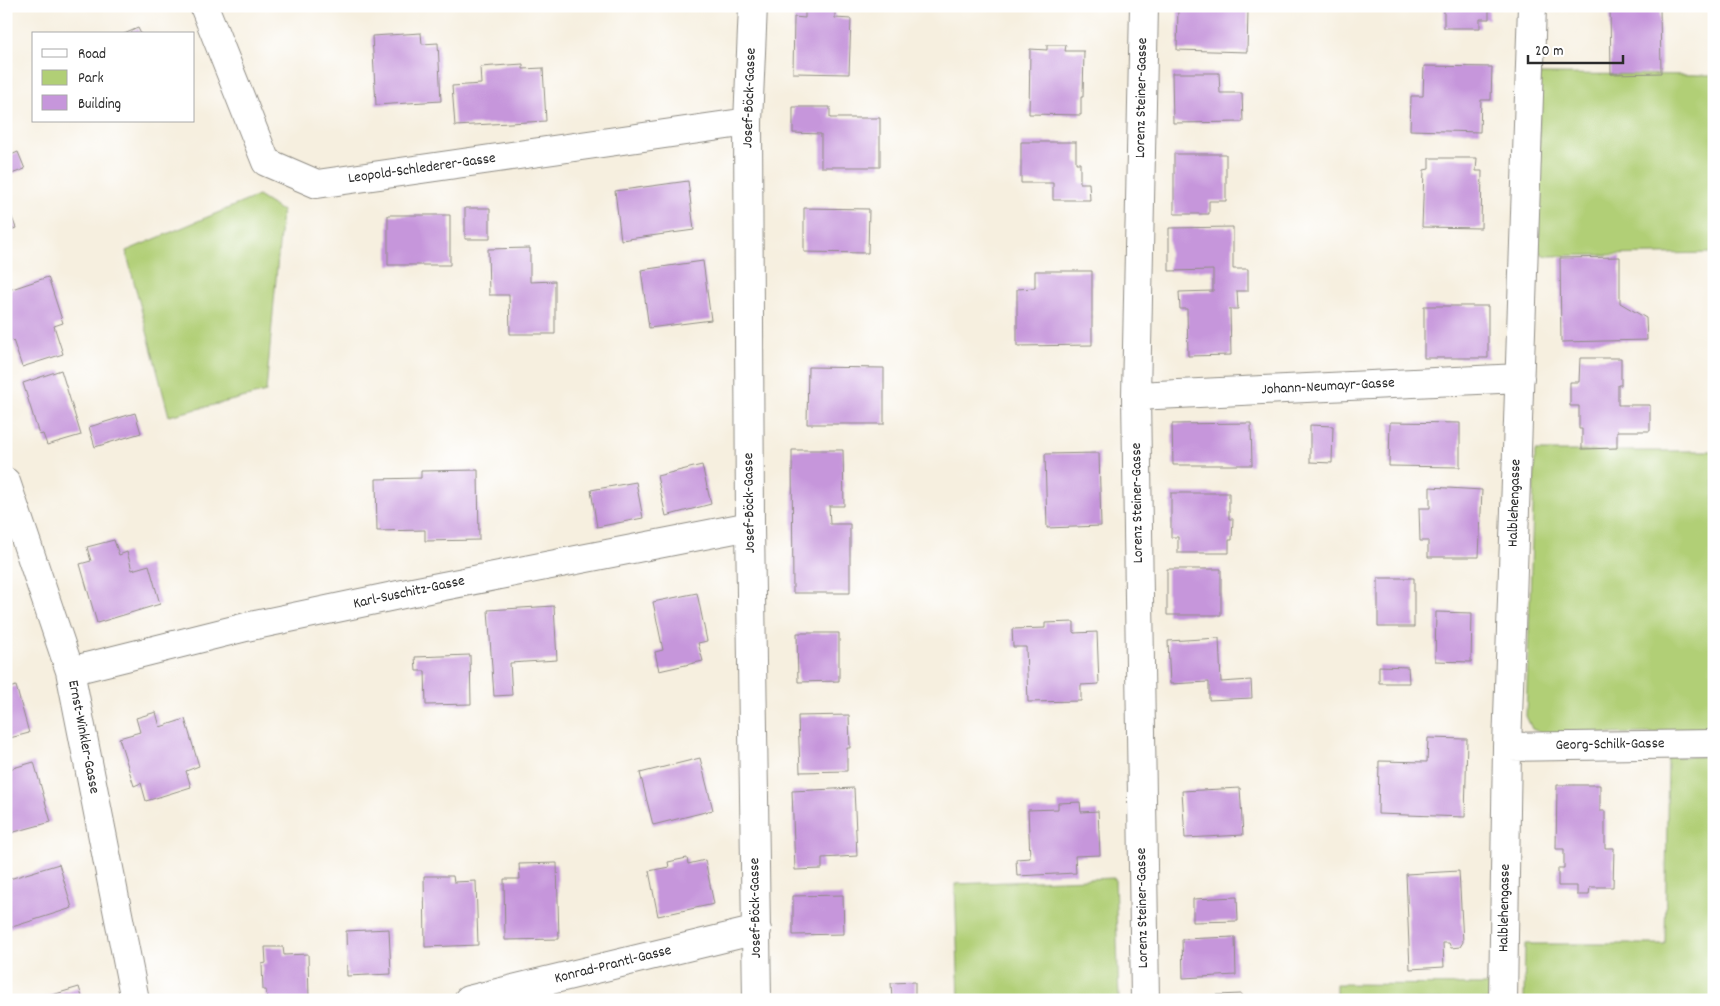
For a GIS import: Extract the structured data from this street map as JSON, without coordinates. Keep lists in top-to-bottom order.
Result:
{
  "streets": {
    "street": [
      "Josef-Böck-Gasse",
      "Lorenz Steiner-Gasse",
      "Leopold-Schlederer-Gasse",
      "Johann-Neumayr-Gasse",
      "Halblehengasse",
      "Karl-Suschitz-Gasse",
      "Ernst-Winkler-Gasse",
      "Georg-Schilk-Gasse",
      "Konrad-Prantl-Gasse"
    ]
  },
  "crossings": [
    ["Josef-Böck-Gasse", "Leopold-Schlederer-Gasse"],
    ["Josef-Böck-Gasse", "Karl-Suschitz-Gasse"],
    ["Josef-Böck-Gasse", "Konrad-Prantl-Gasse"],
    ["Lorenz Steiner-Gasse", "Johann-Neumayr-Gasse"],
    ["Johann-Neumayr-Gasse", "Halblehengasse"],
    ["Halblehengasse", "Georg-Schilk-Gasse"],
    ["Karl-Suschitz-Gasse", "Ernst-Winkler-Gasse"]
  ],
  "legend": ["Road", "Park", "Building"],
  "scale_bar": "20 m"
}
